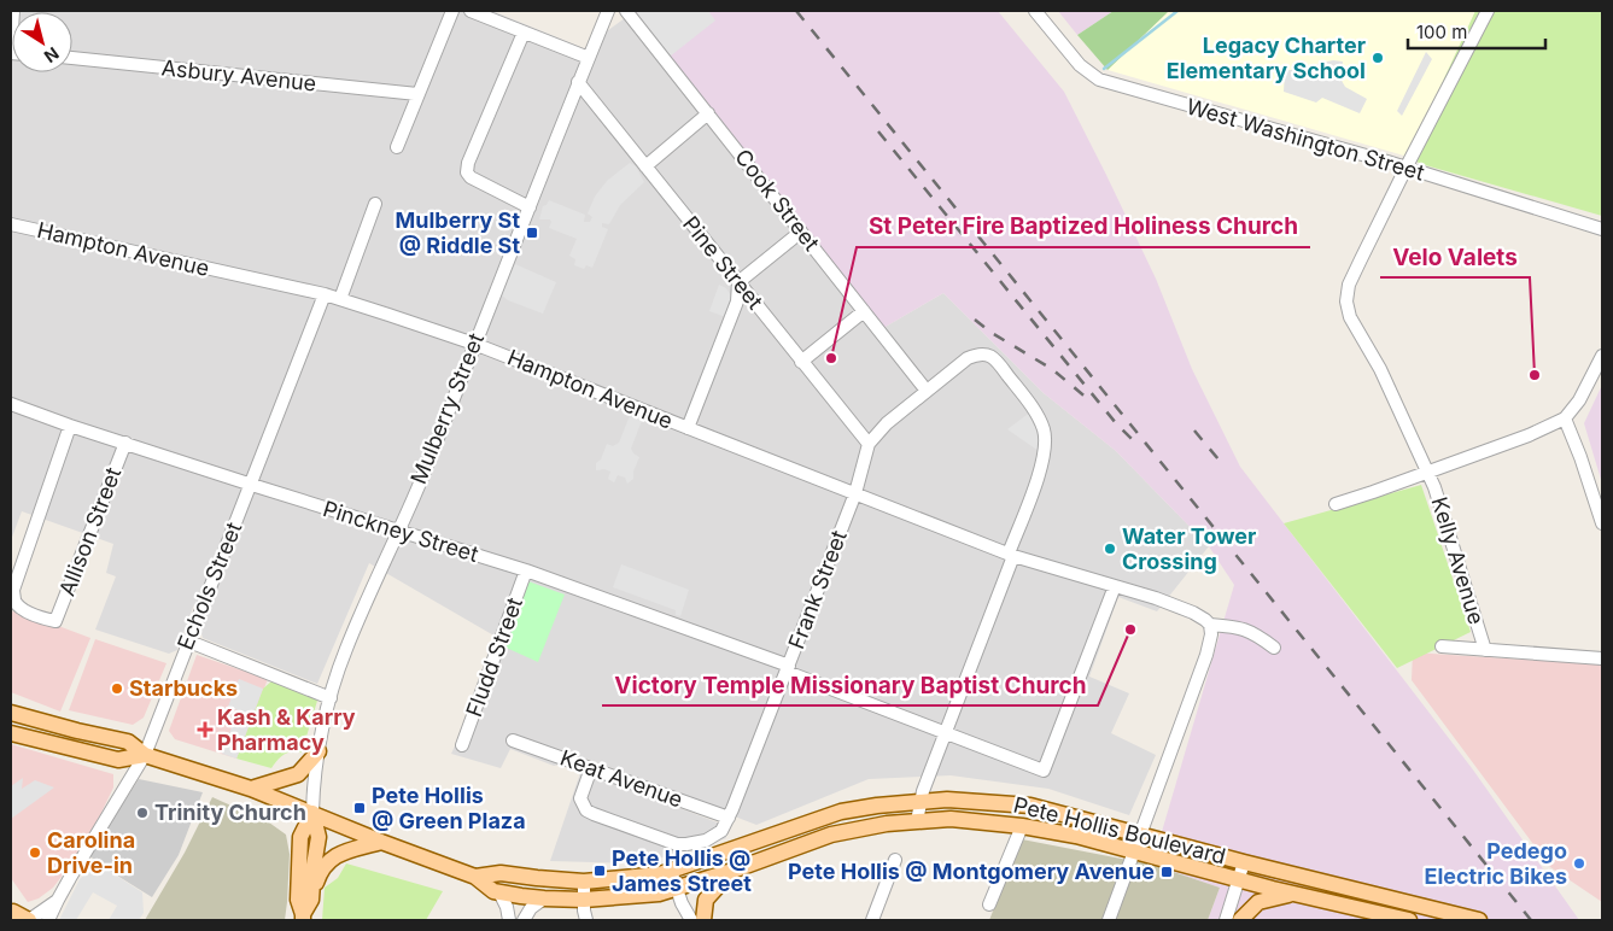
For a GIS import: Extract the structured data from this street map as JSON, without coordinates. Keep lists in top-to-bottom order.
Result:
{
  "streets": {
    "main road": ["Pete Hollis Boulevard"],
    "street": [
      "Asbury Avenue",
      "West Washington Street",
      "Cook Street",
      "Hampton Avenue",
      "Pine Street",
      "Mulberry Street",
      "Allison Street",
      "Pinckney Street",
      "Kelly Avenue",
      "Echols Street",
      "Frank Street",
      "Fludd Street",
      "Keat Avenue"
    ]
  },
  "crossings": [
    ["West Washington Street", "Kelly Avenue"],
    ["Cook Street", "Frank Street"],
    ["Hampton Avenue", "Mulberry Street"],
    ["Hampton Avenue", "Pinckney Street"],
    ["Hampton Avenue", "Echols Street"],
    ["Hampton Avenue", "Frank Street"],
    ["Pine Street", "Mulberry Street"],
    ["Pine Street", "Frank Street"],
    ["Mulberry Street", "Pinckney Street"],
    ["Mulberry Street", "Pete Hollis Boulevard"],
    ["Allison Street", "Pinckney Street"],
    ["Pinckney Street", "Echols Street"],
    ["Pinckney Street", "Frank Street"],
    ["Pinckney Street", "Fludd Street"],
    ["Echols Street", "Pete Hollis Boulevard"],
    ["Frank Street", "Keat Avenue"]
  ],
  "places": {
    "other": [
      "Legacy Charter Elementary School",
      "St Peter Fire Baptized Holiness Church",
      "Velo Valets",
      "Water Tower Crossing",
      "Victory Temple Missionary Baptist Church",
      "Starbucks",
      "Trinity Church",
      "Carolina Drive-in",
      "Pedego Electric Bikes"
    ],
    "transit": [
      "Mulberry St @ Riddle St",
      "Pete Hollis @ Green Plaza",
      "Pete Hollis @ James Street",
      "Pete Hollis @ Montgomery Avenue"
    ],
    "health": ["Kash & Karry Pharmacy"]
  },
  "scale_bar": "100 m",
  "north": "bottom right"
}
